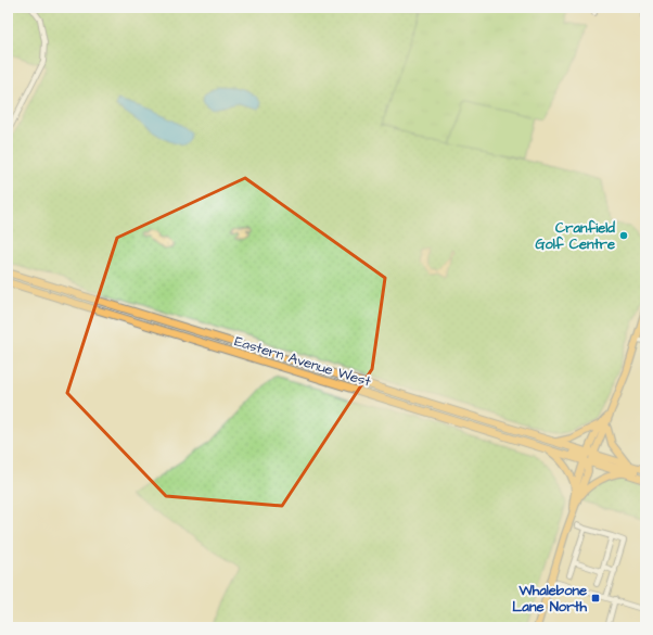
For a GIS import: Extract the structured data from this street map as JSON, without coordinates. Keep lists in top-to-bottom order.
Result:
{
  "streets": {
    "highway": ["Eastern Avenue West"]
  },
  "places": {
    "other": ["Cranfield Golf Centre"],
    "transit": ["Whalebone Lane North"]
  }
}
